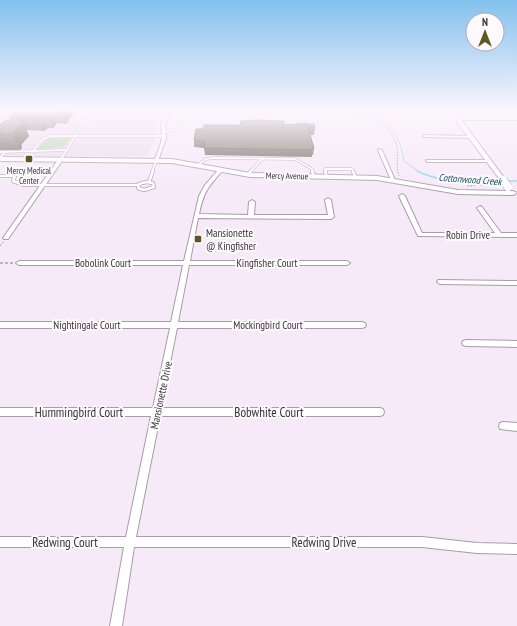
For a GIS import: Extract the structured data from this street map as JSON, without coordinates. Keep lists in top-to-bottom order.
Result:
{
  "streets": {
    "street": [
      "Mercy Avenue",
      "Robin Drive",
      "Bobolink Court",
      "Kingfisher Court",
      "Nightingale Court",
      "Mockingbird Court",
      "Mansionette Drive",
      "Hummingbird Court",
      "Bobwhite Court",
      "Redwing Court",
      "Redwing Drive"
    ]
  },
  "crossings": [
    ["Mercy Avenue", "Mansionette Drive"],
    ["Bobolink Court", "Kingfisher Court"],
    ["Bobolink Court", "Mansionette Drive"],
    ["Kingfisher Court", "Mansionette Drive"],
    ["Nightingale Court", "Mockingbird Court"],
    ["Nightingale Court", "Mansionette Drive"],
    ["Mockingbird Court", "Mansionette Drive"],
    ["Mansionette Drive", "Hummingbird Court"],
    ["Mansionette Drive", "Bobwhite Court"],
    ["Mansionette Drive", "Redwing Court"],
    ["Mansionette Drive", "Redwing Drive"],
    ["Hummingbird Court", "Bobwhite Court"],
    ["Redwing Court", "Redwing Drive"]
  ],
  "water": ["Cottonwood Creek"],
  "places": {
    "transit": ["Mercy Medical Center", "Mansionette @ Kingfisher"]
  },
  "north": "top"
}
